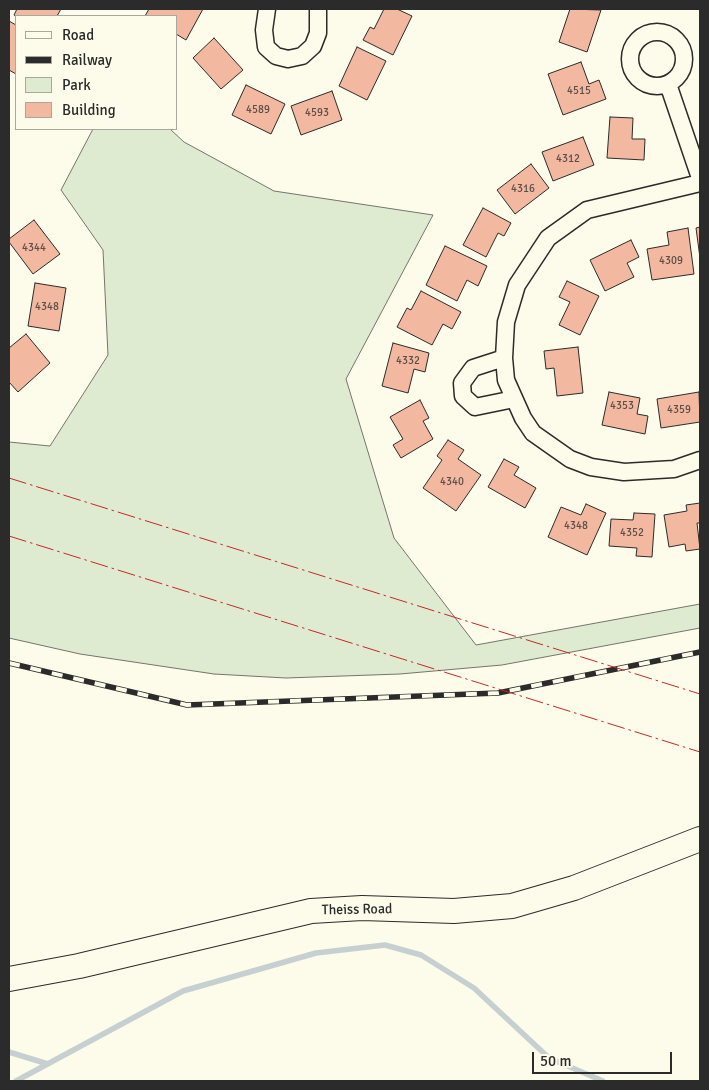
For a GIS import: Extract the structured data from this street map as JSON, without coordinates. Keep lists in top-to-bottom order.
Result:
{
  "streets": {
    "street": ["Theiss Road"]
  },
  "house_numbers": [
    "4515",
    "4589",
    "4593",
    "4312",
    "4316",
    "4344",
    "4309",
    "4348",
    "4332",
    "4353",
    "4359",
    "4340",
    "4348",
    "4352"
  ],
  "legend": [
    "Road",
    "Railway",
    "Park",
    "Building"
  ],
  "scale_bar": "50 m"
}
